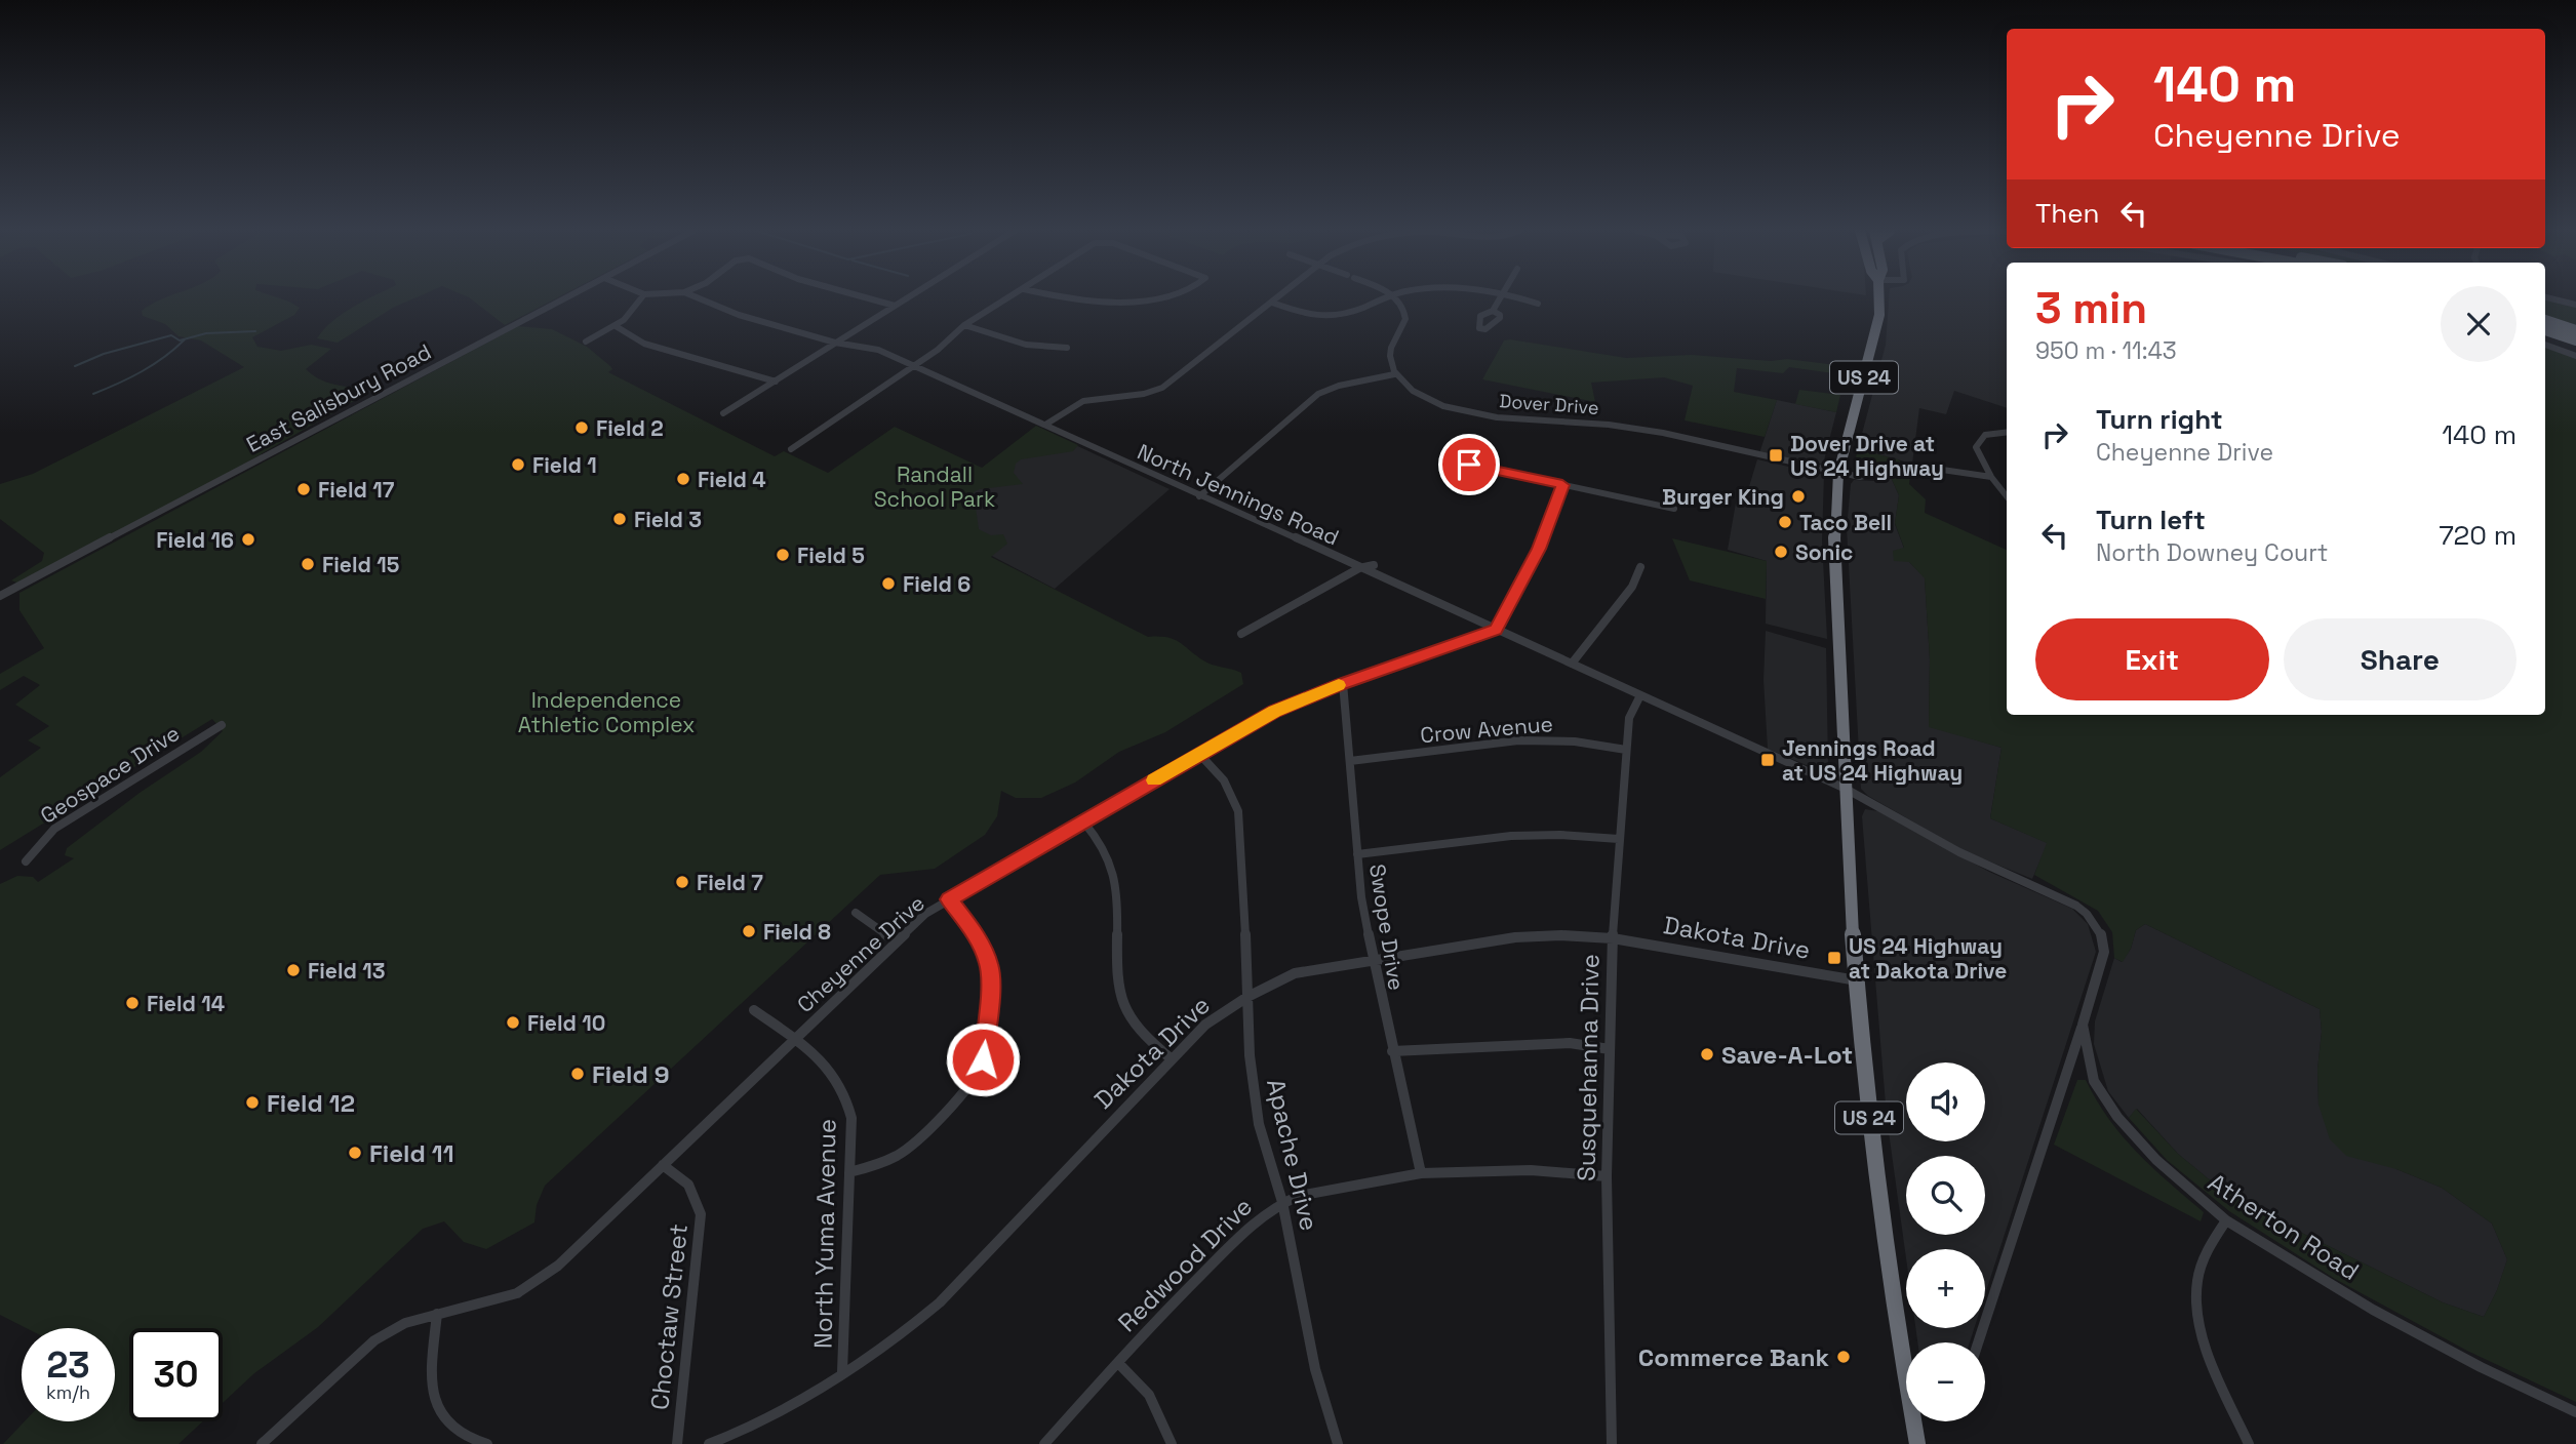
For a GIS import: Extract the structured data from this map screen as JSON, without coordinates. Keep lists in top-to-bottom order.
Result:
{
  "streets": {
    "highway": ["US 24"],
    "street": [
      "East Salisbury Road",
      "Dover Drive",
      "North Jennings Road",
      "Crow Avenue",
      "Geospace Drive",
      "Swope Drive",
      "Dakota Drive",
      "Cheyenne Drive",
      "Susquehanna Drive",
      "Apache Drive",
      "Atherton Road",
      "North Yuma Avenue",
      "Redwood Drive",
      "Choctaw Street"
    ]
  },
  "crossings": [
    ["US 24", "Dover Drive"],
    ["US 24", "North Jennings Road"],
    ["US 24", "Dakota Drive"],
    ["US 24", "Atherton Road"],
    ["North Jennings Road", "Cheyenne Drive"],
    ["North Jennings Road", "Susquehanna Drive"],
    ["North Jennings Road", "Atherton Road"],
    ["Crow Avenue", "Swope Drive"],
    ["Crow Avenue", "Susquehanna Drive"],
    ["Swope Drive", "Dakota Drive"],
    ["Swope Drive", "Cheyenne Drive"],
    ["Swope Drive", "Redwood Drive"],
    ["Dakota Drive", "Susquehanna Drive"],
    ["Dakota Drive", "Apache Drive"],
    ["Dakota Drive", "North Yuma Avenue"],
    ["Cheyenne Drive", "Apache Drive"],
    ["Cheyenne Drive", "North Yuma Avenue"],
    ["Cheyenne Drive", "Choctaw Street"],
    ["Susquehanna Drive", "Redwood Drive"],
    ["Apache Drive", "Redwood Drive"]
  ],
  "parks": ["Randall School Park", "Independence Athletic Complex"],
  "places": {
    "other": [
      "Field 2",
      "Field 1",
      "Field 4",
      "Field 17",
      "Burger King",
      "Field 3",
      "Taco Bell",
      "Field 16",
      "Sonic",
      "Field 5",
      "Field 15",
      "Field 6",
      "Field 7",
      "Field 8",
      "Field 13",
      "Field 14",
      "Field 10",
      "Save-A-Lot",
      "Field 9",
      "Field 12",
      "Field 11",
      "Commerce Bank"
    ],
    "transit": ["Dover Drive at US 24 Highway", "Jennings Road at US 24 Highway", "US 24 Highway at Dakota Drive"]
  },
  "page": {
    "turn": ["140 m", "Cheyenne Drive"],
    "then": "Then",
    "heading": ["3 min", "950 m · 11:43"],
    "list": [
      {
        "name": "Turn right",
        "note": "Cheyenne Drive",
        "value": "140 m"
      },
      {
        "name": "Turn left",
        "note": "North Downey Court",
        "value": "720 m"
      }
    ],
    "buttons": ["Exit", "Share"],
    "map_buttons": ["+", "−"],
    "speed": "23 km/h",
    "limit": "30"
  }
}
